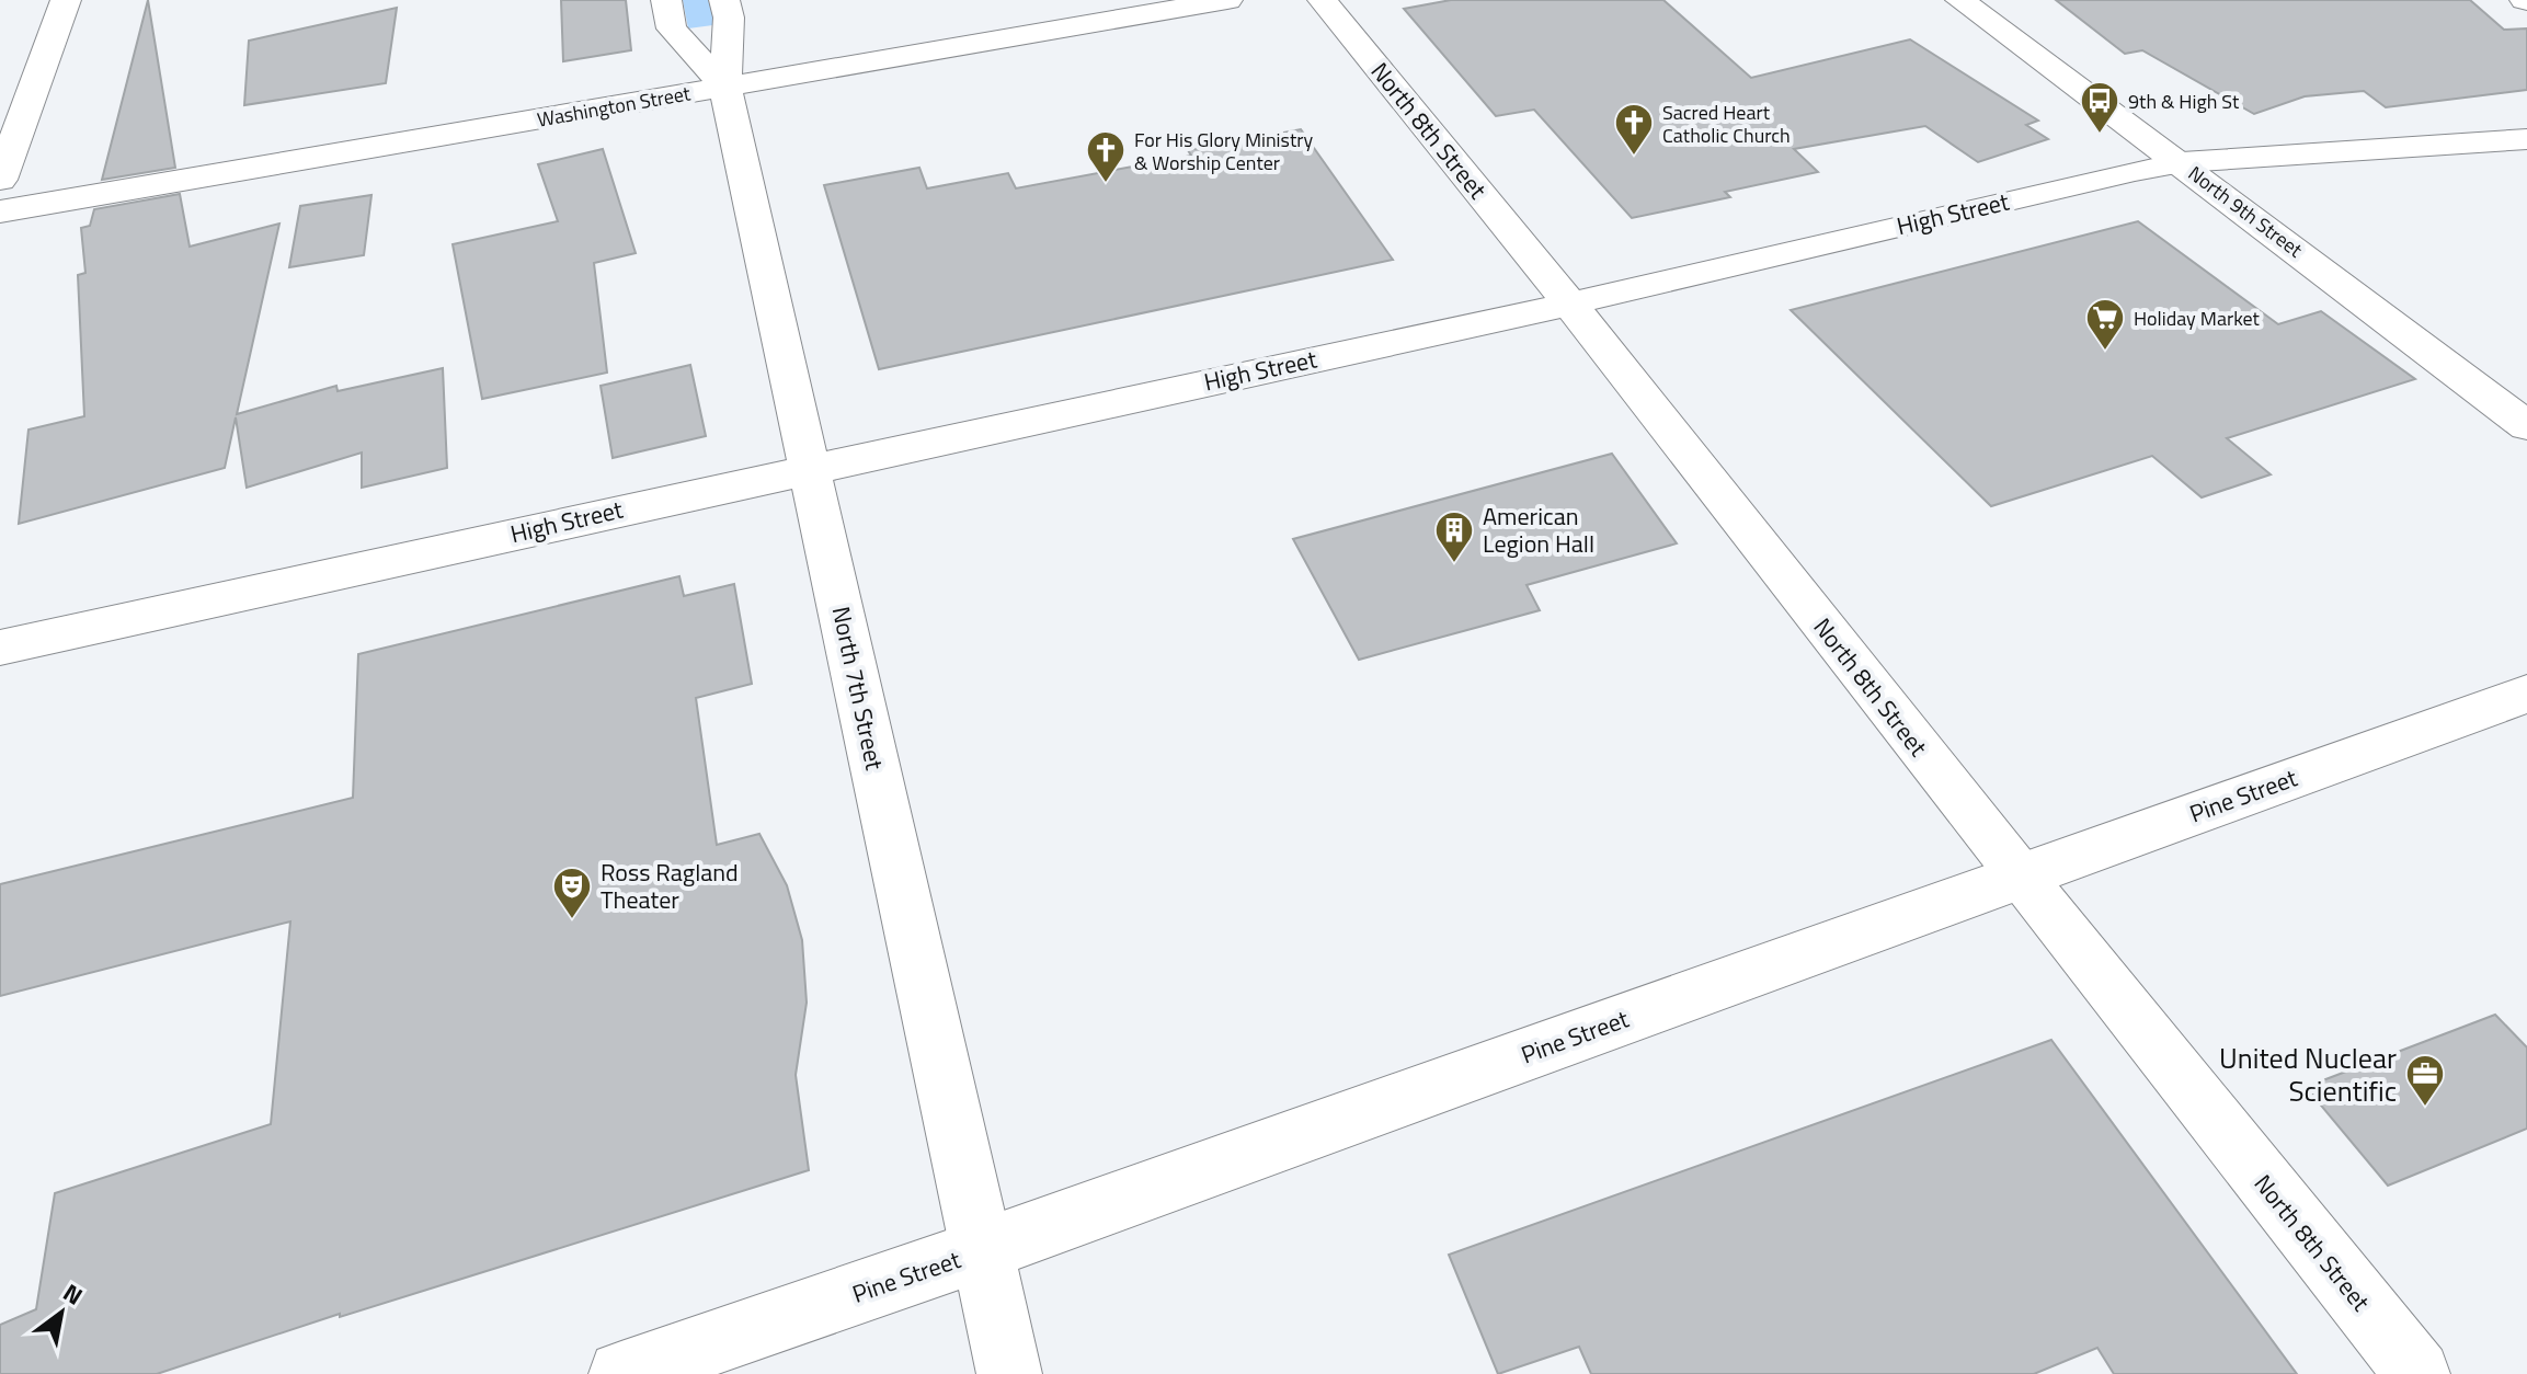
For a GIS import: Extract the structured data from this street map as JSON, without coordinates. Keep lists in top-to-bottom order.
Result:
{
  "streets": {
    "street": [
      "Washington Street",
      "North 8th Street",
      "North 9th Street",
      "High Street",
      "North 7th Street",
      "Pine Street"
    ]
  },
  "crossings": [
    ["Washington Street", "North 7th Street"],
    ["North 8th Street", "High Street"],
    ["North 8th Street", "Pine Street"],
    ["North 9th Street", "High Street"],
    ["High Street", "North 7th Street"],
    ["North 7th Street", "Pine Street"]
  ],
  "places": {
    "bus stop": ["9th & High St"],
    "church": ["Sacred Heart Catholic Church", "For His Glory Ministry & Worship Center"],
    "supermarket": ["Holiday Market"],
    "building": ["American Legion Hall"],
    "theatre": ["Ross Ragland Theater"],
    "office": ["United Nuclear Scientific"]
  },
  "north": "top right"
}
